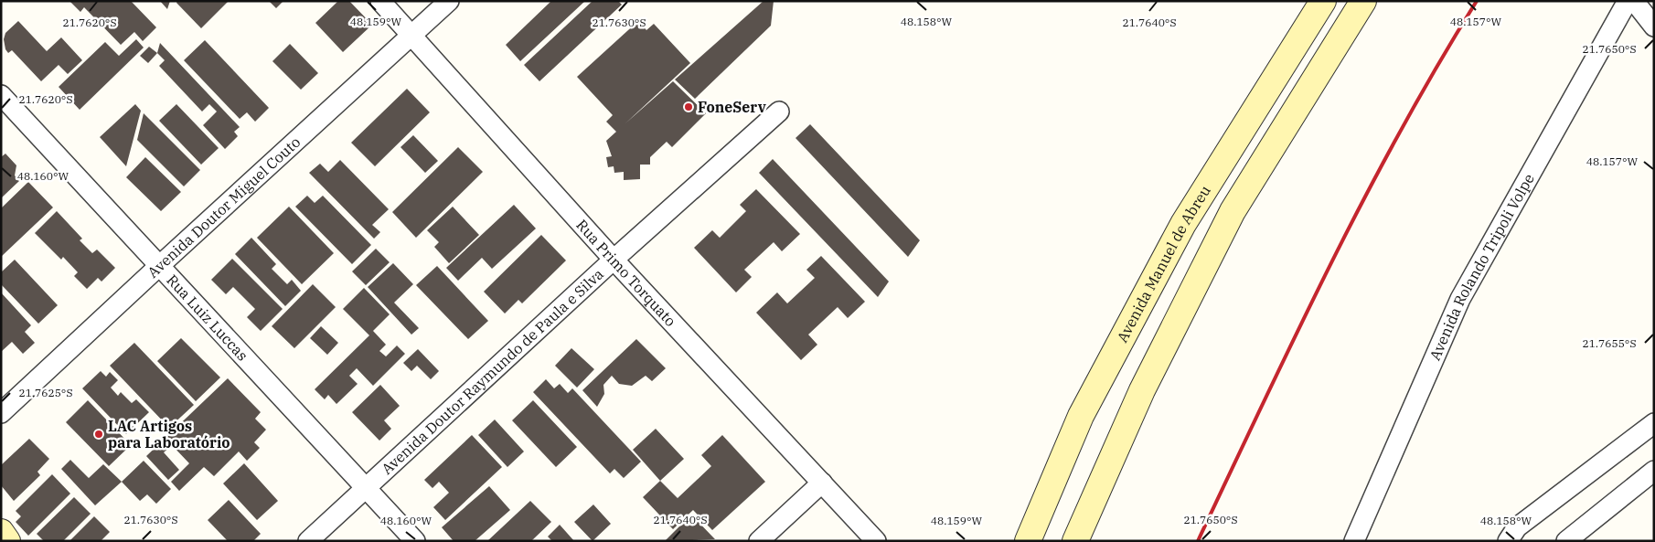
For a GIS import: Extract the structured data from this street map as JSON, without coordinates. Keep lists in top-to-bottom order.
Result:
{
  "streets": {
    "main road": ["Avenida Manuel de Abreu"],
    "street": [
      "Avenida Doutor Miguel Couto",
      "Avenida Rolando Tripoli Volpe",
      "Rua Primo Torquato",
      "Rua Luiz Luccas",
      "Avenida Doutor Raymundo de Paula e Silva"
    ]
  },
  "crossings": [
    ["Avenida Doutor Miguel Couto", "Rua Primo Torquato"],
    ["Avenida Doutor Miguel Couto", "Rua Luiz Luccas"],
    ["Rua Primo Torquato", "Avenida Doutor Raymundo de Paula e Silva"],
    ["Rua Luiz Luccas", "Avenida Doutor Raymundo de Paula e Silva"]
  ],
  "places": ["FoneServ", "LAC Artigos para Laboratório"],
  "coordinates": [
    "48.159°W",
    "48.158°W",
    "48.157°W",
    "21.7630°S",
    "21.7620°S",
    "21.7640°S",
    "21.7650°S",
    "48.160°W",
    "21.7655°S",
    "21.7625°S"
  ]
}
